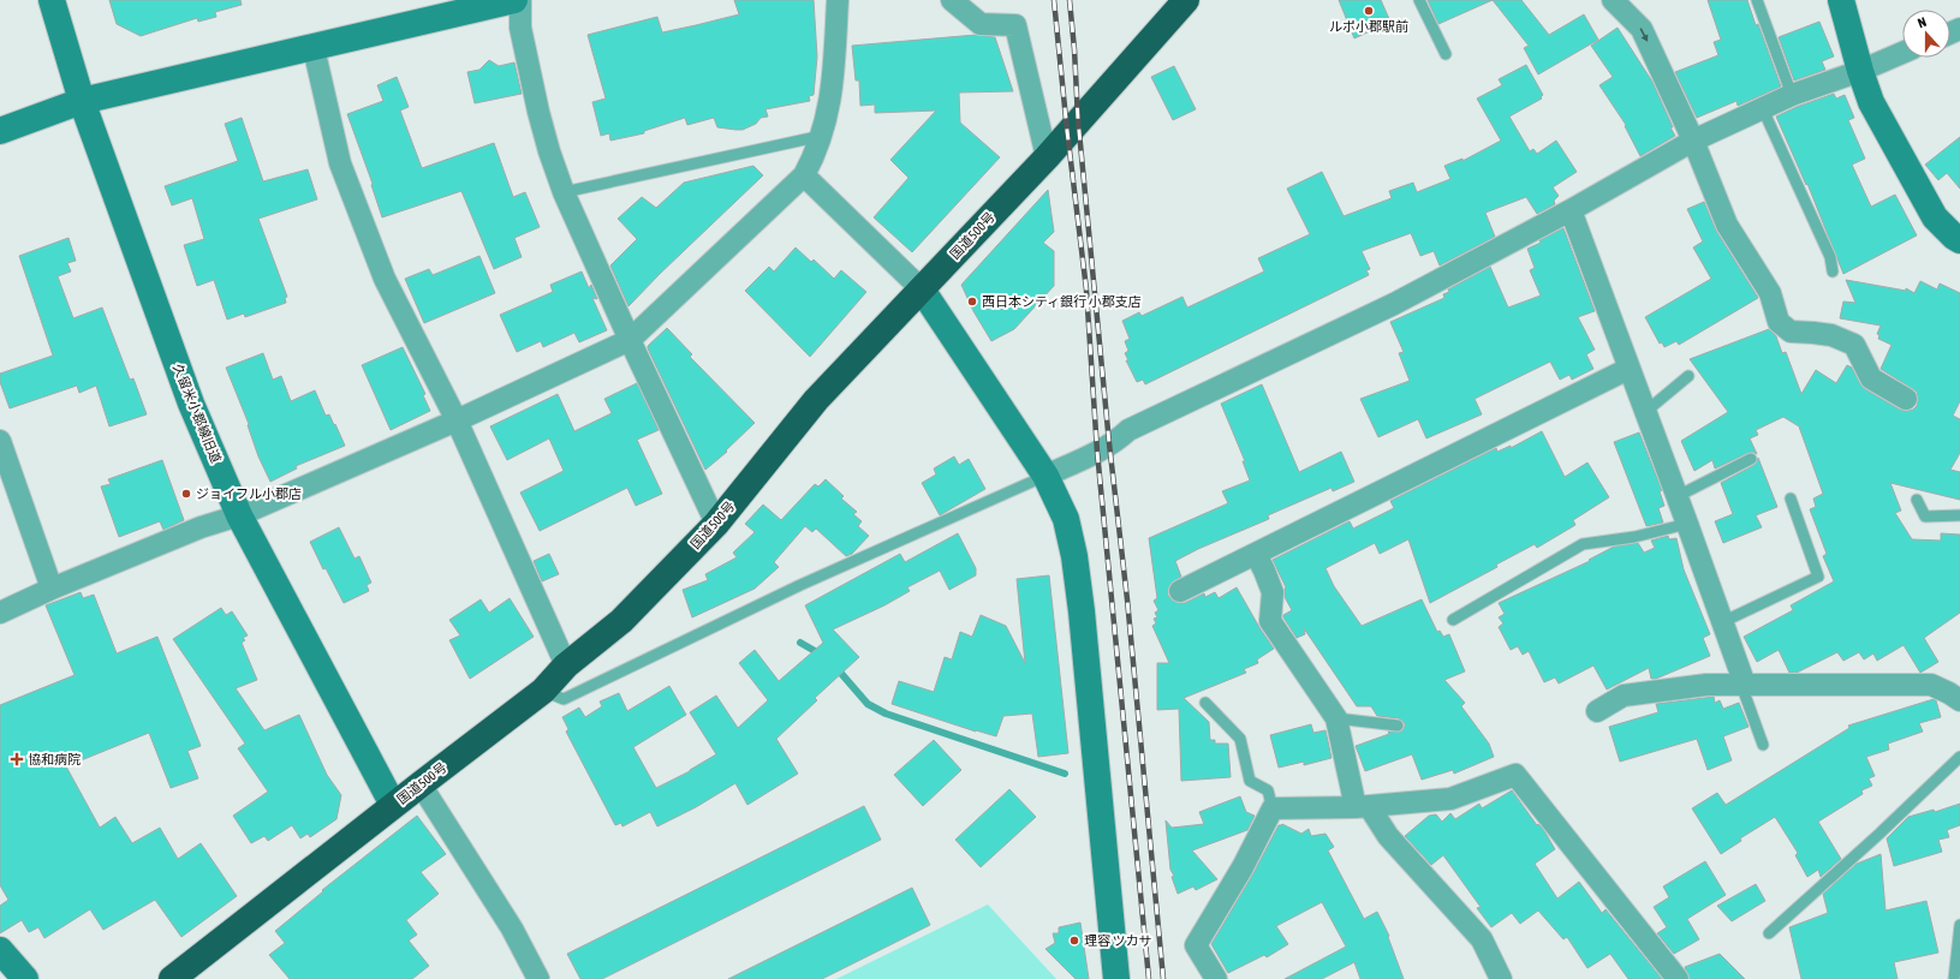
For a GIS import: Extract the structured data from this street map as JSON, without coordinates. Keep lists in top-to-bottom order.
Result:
{
  "streets": {
    "highway": ["国道500号"],
    "street": ["久留米小郡線旧道"]
  },
  "crossings": [
    ["国道500号", "久留米小郡線旧道"]
  ],
  "places": {
    "other": [
      "ルポ小郡駅前",
      "西日本シティ銀行 小郡支店",
      "ジョイフル小郡店",
      "理容 ツカサ"
    ],
    "health": ["協和病院"]
  },
  "north": "top"
}
